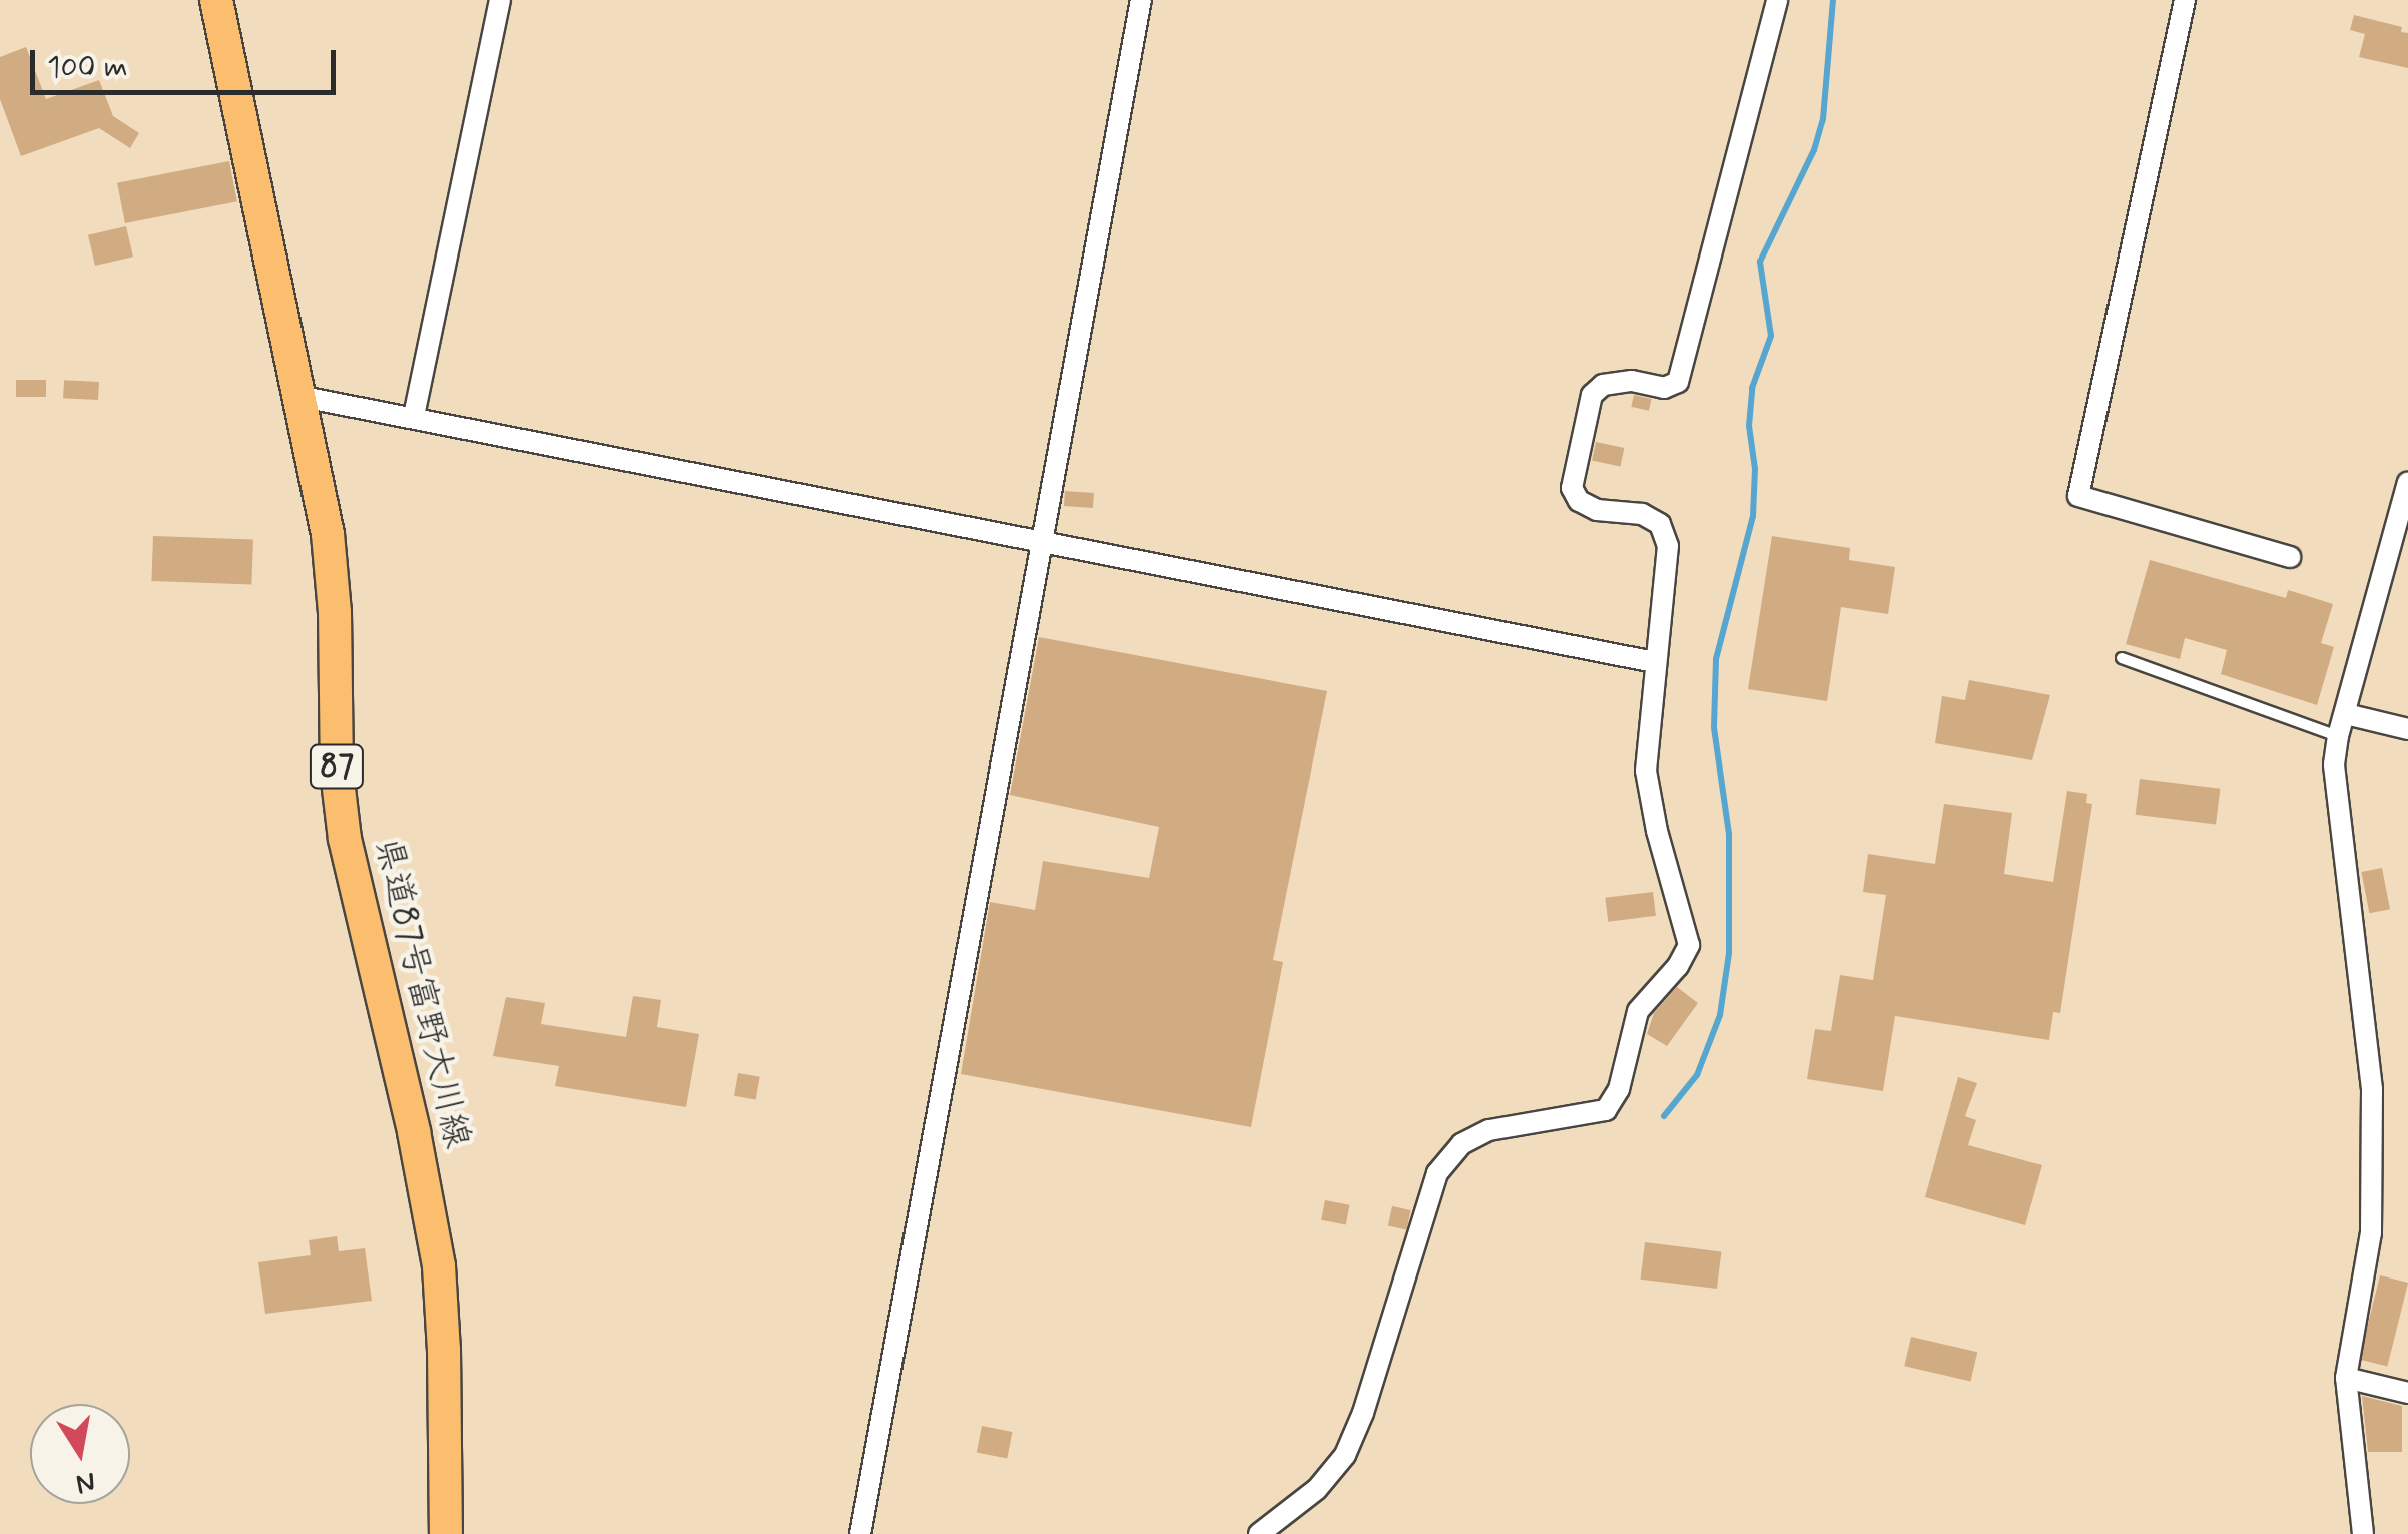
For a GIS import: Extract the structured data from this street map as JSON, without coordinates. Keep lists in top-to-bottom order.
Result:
{
  "streets": {
    "main road": ["87", "県道87号富野大川線"]
  },
  "scale_bar": "100 m",
  "north": "bottom"
}
